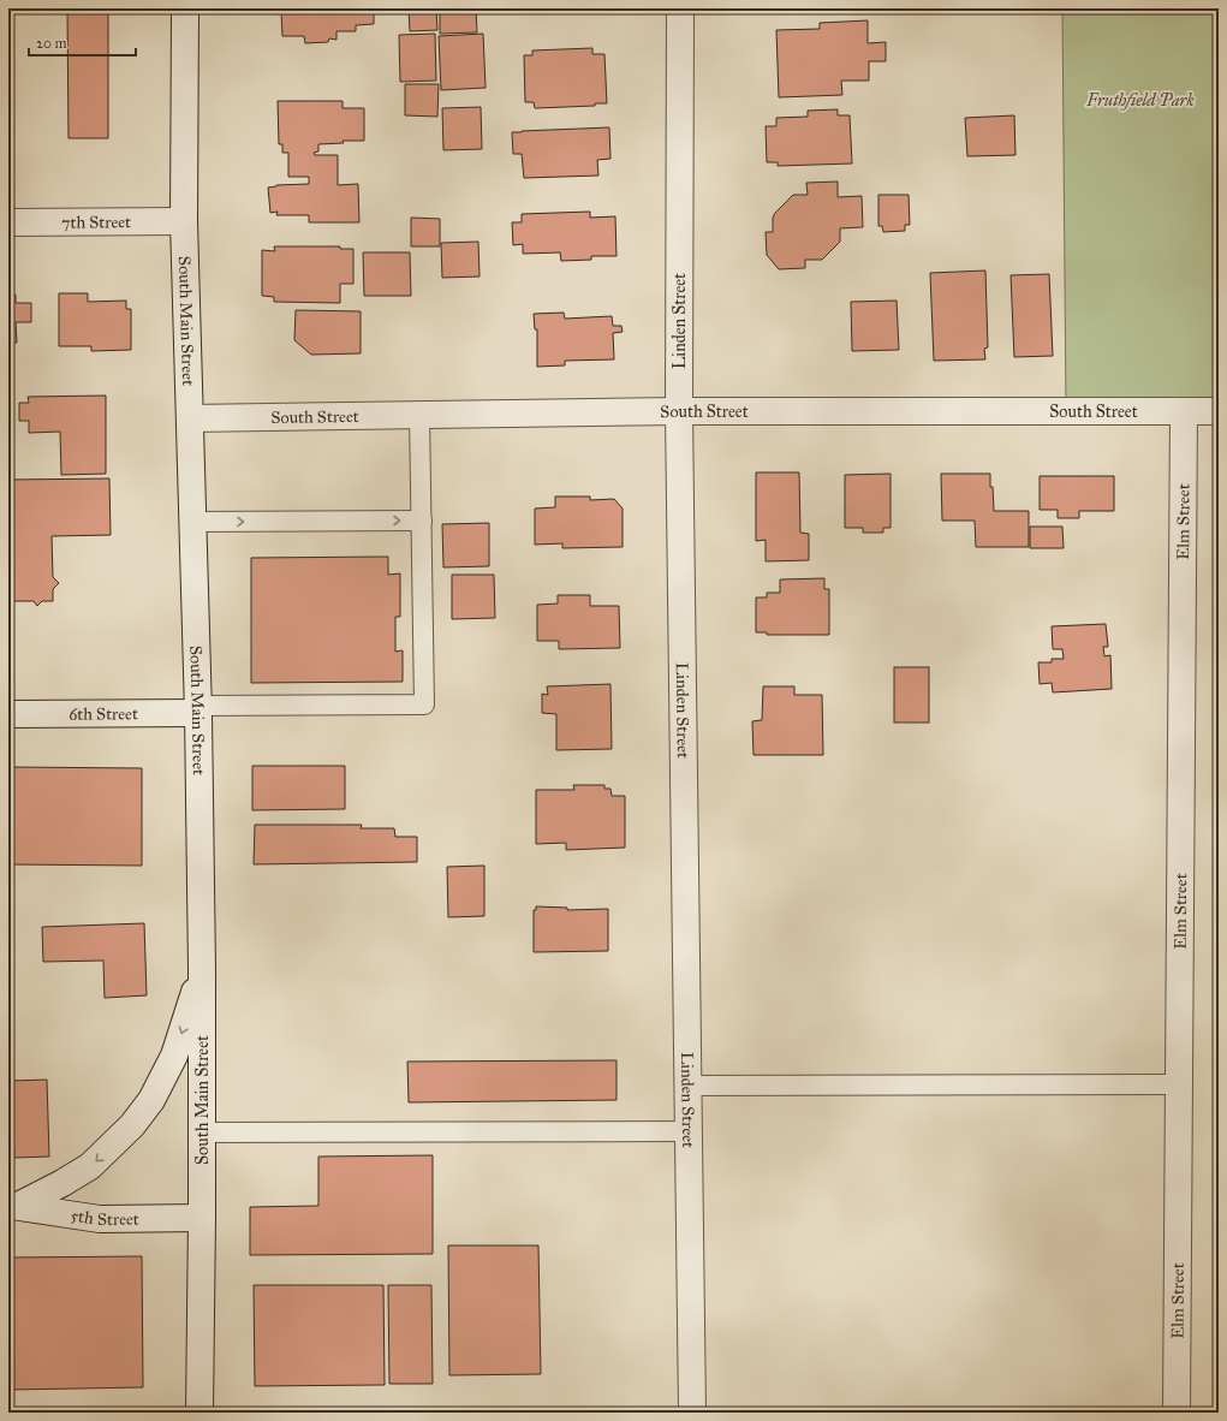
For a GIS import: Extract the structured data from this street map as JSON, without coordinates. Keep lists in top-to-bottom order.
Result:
{
  "streets": {
    "street": [
      "7th Street",
      "South Main Street",
      "Linden Street",
      "South Street",
      "Elm Street",
      "6th Street",
      "5th Street"
    ]
  },
  "crossings": [
    ["7th Street", "South Main Street"],
    ["South Main Street", "South Street"],
    ["South Main Street", "6th Street"],
    ["South Main Street", "5th Street"],
    ["Linden Street", "South Street"],
    ["South Street", "Elm Street"]
  ],
  "parks": ["Fruthfield Park"],
  "scale_bar": "20 m"
}
